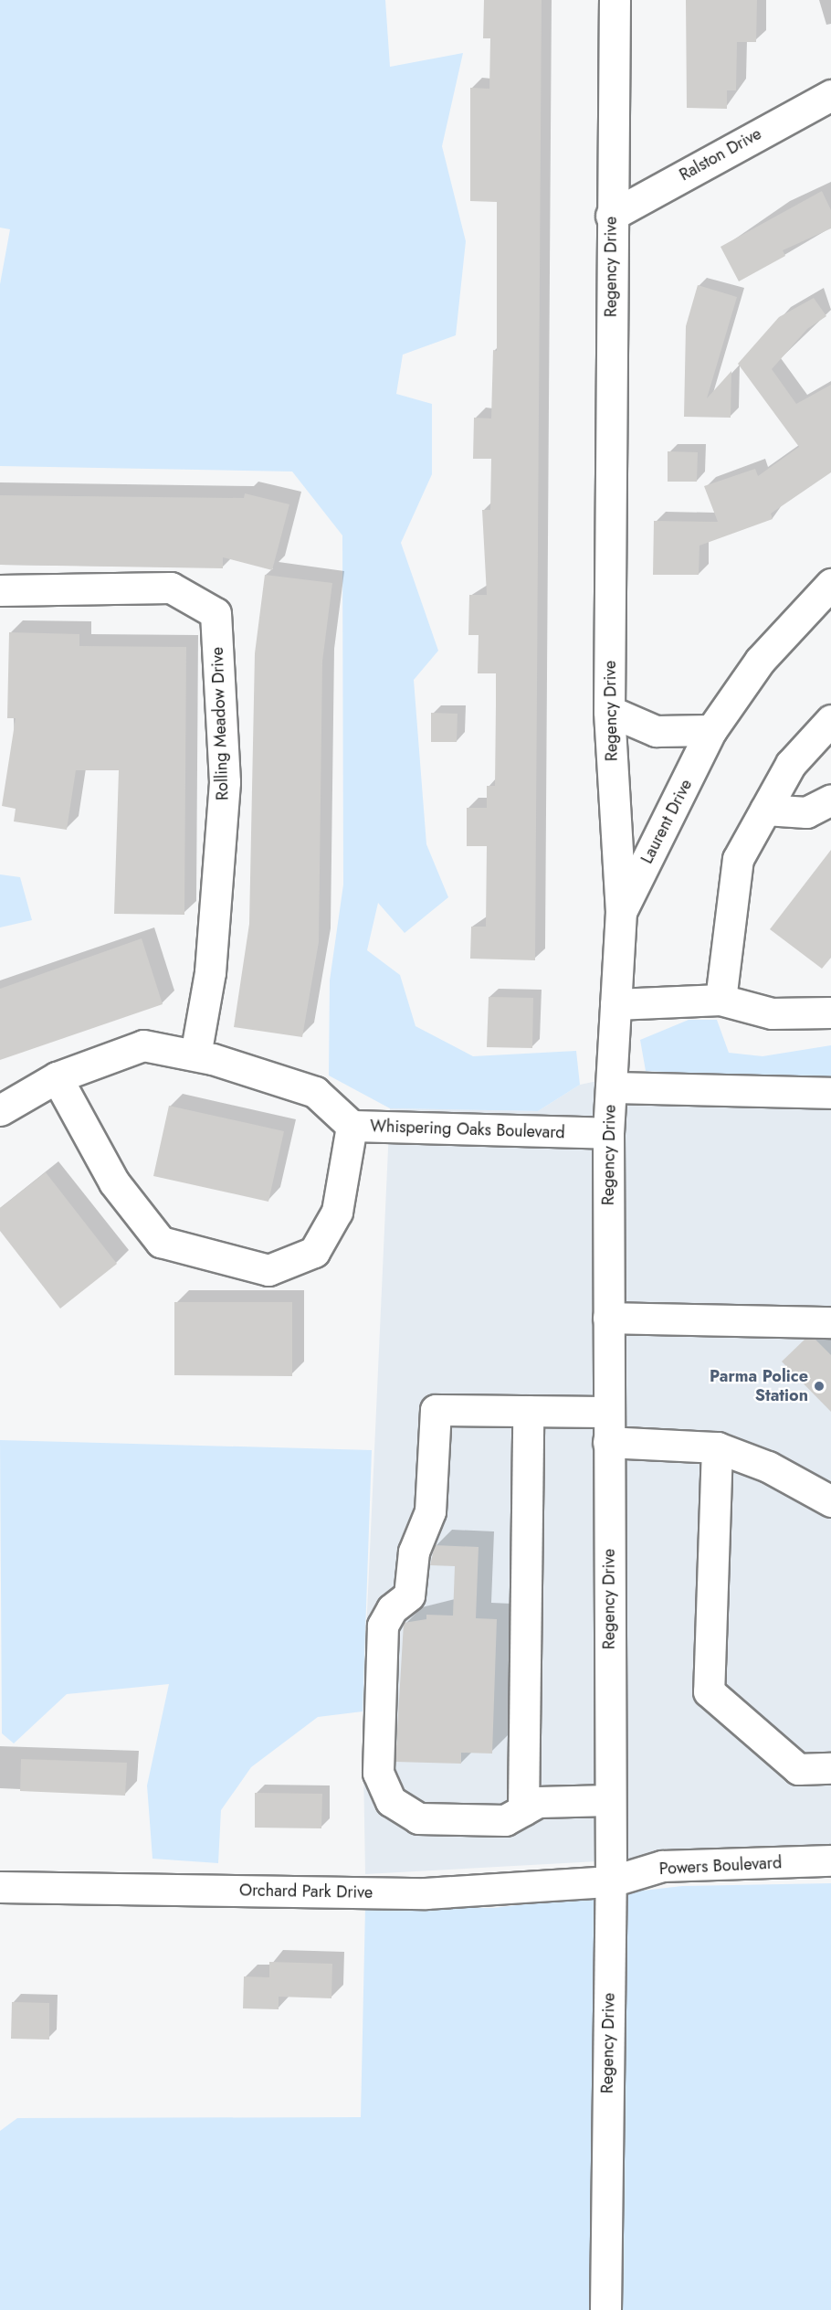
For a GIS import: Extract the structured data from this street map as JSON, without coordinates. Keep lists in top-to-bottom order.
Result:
{
  "streets": {
    "street": [
      "Ralston Drive",
      "Regency Drive",
      "Rolling Meadow Drive",
      "Laurent Drive",
      "Whispering Oaks Boulevard",
      "Powers Boulevard",
      "Orchard Park Drive"
    ]
  },
  "crossings": [
    ["Ralston Drive", "Regency Drive"],
    ["Regency Drive", "Laurent Drive"],
    ["Regency Drive", "Whispering Oaks Boulevard"],
    ["Regency Drive", "Powers Boulevard"],
    ["Regency Drive", "Orchard Park Drive"],
    ["Rolling Meadow Drive", "Whispering Oaks Boulevard"],
    ["Powers Boulevard", "Orchard Park Drive"]
  ],
  "places": ["Parma Police Station"]
}
